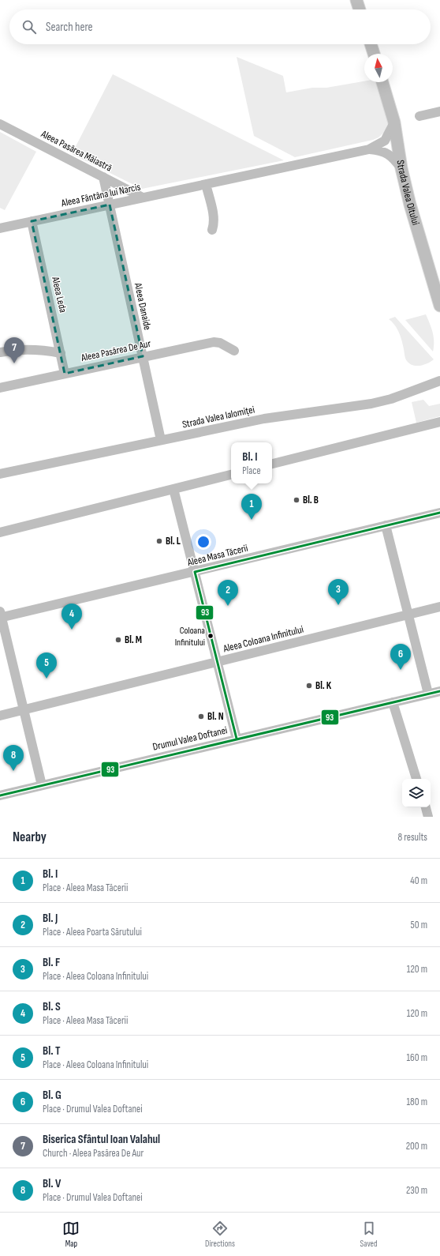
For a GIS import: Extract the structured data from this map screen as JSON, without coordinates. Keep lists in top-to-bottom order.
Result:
{
  "streets": {
    "main road": ["Strada Valea Oltului"],
    "street": [
      "Aleea Pasărea Măiastră",
      "Aleea Fântâna lui Narcis",
      "Aleea Leda",
      "Aleea Danaide",
      "Aleea Pasărea De Aur",
      "Strada Valea Ialomiței",
      "Aleea Masa Tăcerii",
      "Aleea Coloana Infinitului",
      "Drumul Valea Doftanei"
    ]
  },
  "crossings": [
    ["Aleea Pasărea Măiastră", "Aleea Fântâna lui Narcis"],
    ["Aleea Pasărea Măiastră", "Aleea Danaide"],
    ["Strada Valea Oltului", "Aleea Fântâna lui Narcis"],
    ["Aleea Fântâna lui Narcis", "Aleea Leda"],
    ["Aleea Fântâna lui Narcis", "Aleea Danaide"],
    ["Aleea Leda", "Aleea Pasărea De Aur"],
    ["Aleea Danaide", "Aleea Pasărea De Aur"],
    ["Aleea Danaide", "Strada Valea Ialomiței"]
  ],
  "places": [
    "Bl. B",
    "Bl. L",
    "Coloana Infinitului",
    "Bl. M",
    "Bl. K",
    "Bl. N"
  ],
  "lines": ["transit line 93"],
  "north": "top",
  "page": {
    "search": "Search here",
    "pins": [
      "7",
      "1",
      "3",
      "2",
      "4",
      "6",
      "5",
      "8"
    ],
    "popup": ["Bl. I", "Place"],
    "heading": ["Nearby", "8 results"],
    "list": [
      {
        "mark": "1",
        "name": "Bl. I",
        "note": "Place · Aleea Masa Tăcerii",
        "value": "40 m"
      },
      {
        "mark": "2",
        "name": "Bl. J",
        "note": "Place · Aleea Poarta Sărutului",
        "value": "50 m"
      },
      {
        "mark": "3",
        "name": "Bl. F",
        "note": "Place · Aleea Coloana Infinitului",
        "value": "120 m"
      },
      {
        "mark": "4",
        "name": "Bl. S",
        "note": "Place · Aleea Masa Tăcerii",
        "value": "120 m"
      },
      {
        "mark": "5",
        "name": "Bl. T",
        "note": "Place · Aleea Coloana Infinitului",
        "value": "160 m"
      },
      {
        "mark": "6",
        "name": "Bl. G",
        "note": "Place · Drumul Valea Doftanei",
        "value": "180 m"
      },
      {
        "mark": "7",
        "name": "Biserica Sfântul Ioan Valahul",
        "note": "Church · Aleea Pasărea De Aur",
        "value": "200 m"
      },
      {
        "mark": "8",
        "name": "Bl. V",
        "note": "Place · Drumul Valea Doftanei",
        "value": "230 m"
      }
    ],
    "nav": ["Map", "Directions", "Saved"]
  }
}
